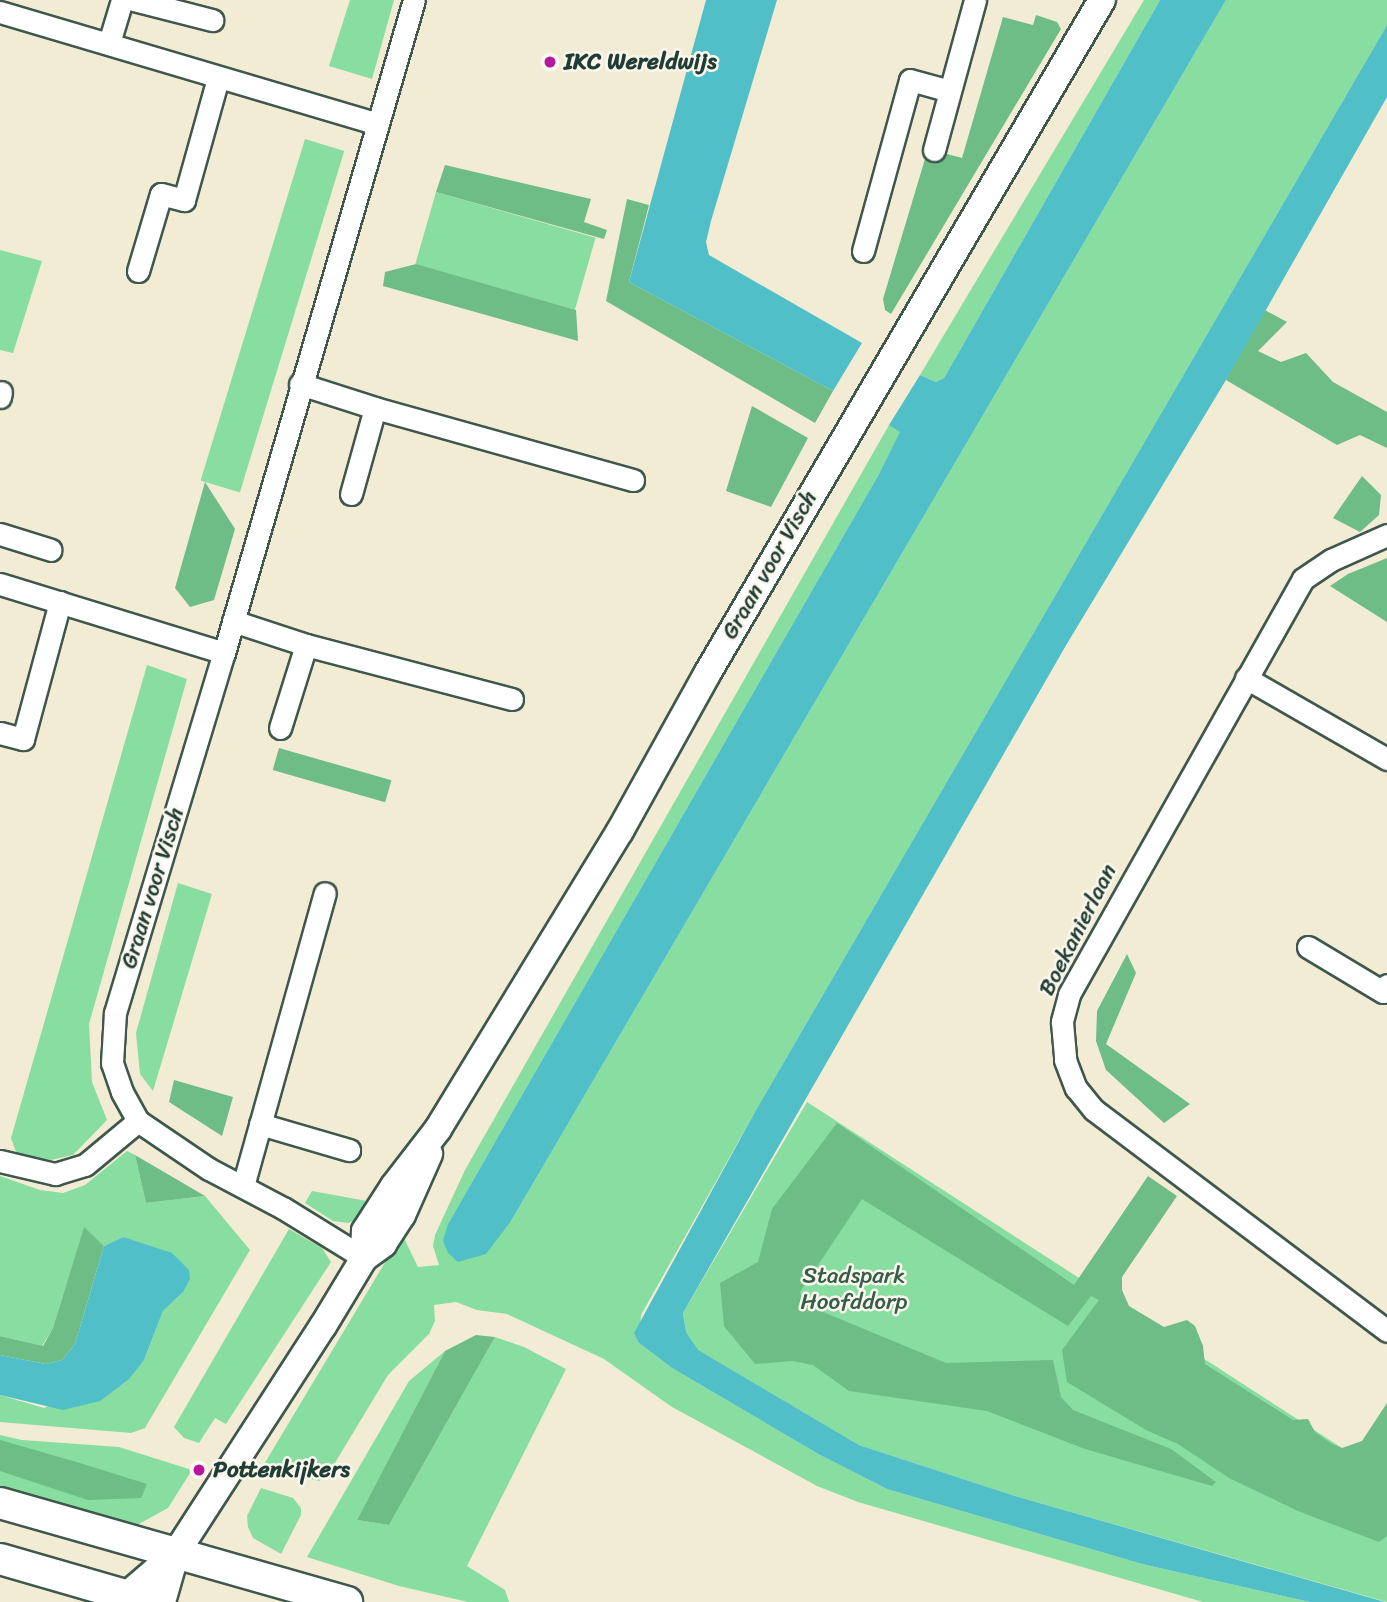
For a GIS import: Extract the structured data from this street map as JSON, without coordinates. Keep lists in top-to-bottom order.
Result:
{
  "streets": {
    "street": ["Graan voor Visch", "Boekanierlaan"]
  },
  "parks": ["Stadspark Hoofddorp"],
  "places": ["IKC Wereldwijs", "Pottenkijkers"]
}
